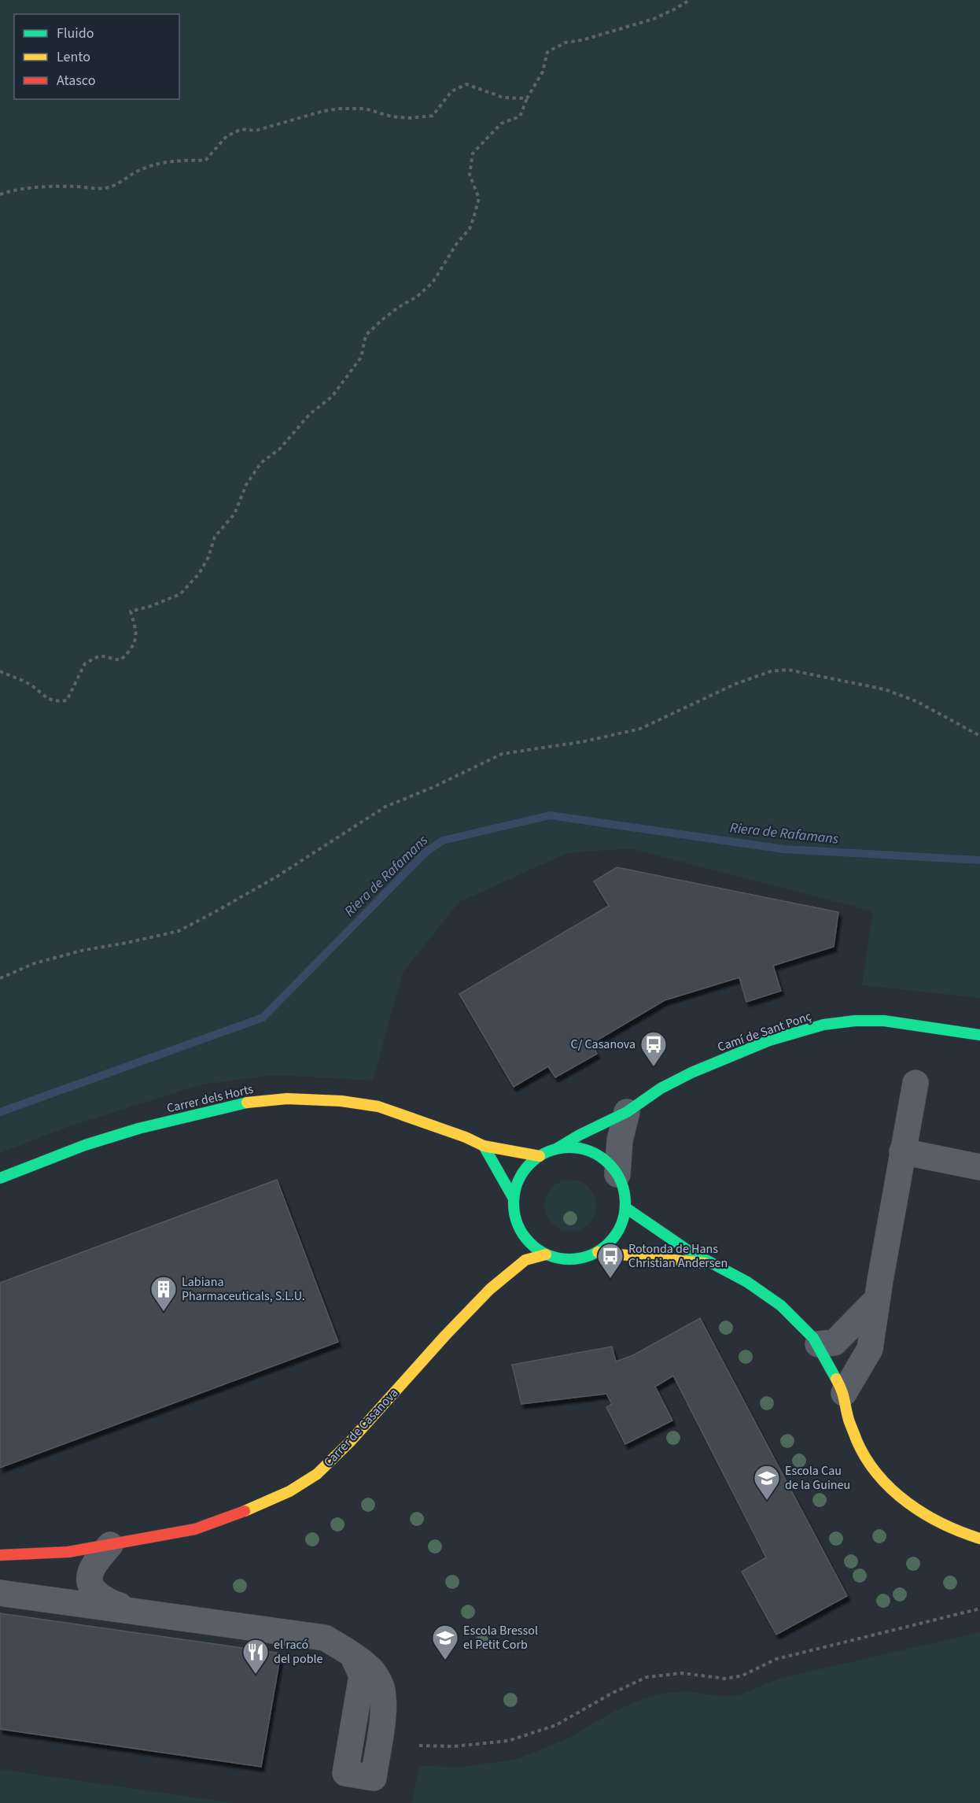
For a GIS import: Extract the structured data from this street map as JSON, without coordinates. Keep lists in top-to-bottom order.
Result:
{
  "streets": {
    "street": ["Camí de Sant Ponç", "Carrer dels Horts", "Carrer de Casanova"]
  },
  "crossings": [
    ["Carrer dels Horts", "Carrer de Casanova"]
  ],
  "water": ["Riera de Rafamans"],
  "places": {
    "bus stop": ["C/ Casanova", "Rotonda de Hans Christian Andersen"],
    "building": ["Labiana Pharmaceuticals, S.L.U."],
    "school or university": ["Escola Cau de la Guineu", "Escola Bressol el Petit Corb"],
    "restaurant": ["el racó del poble"]
  },
  "legend": ["Fluido", "Lento", "Atasco"]
}
